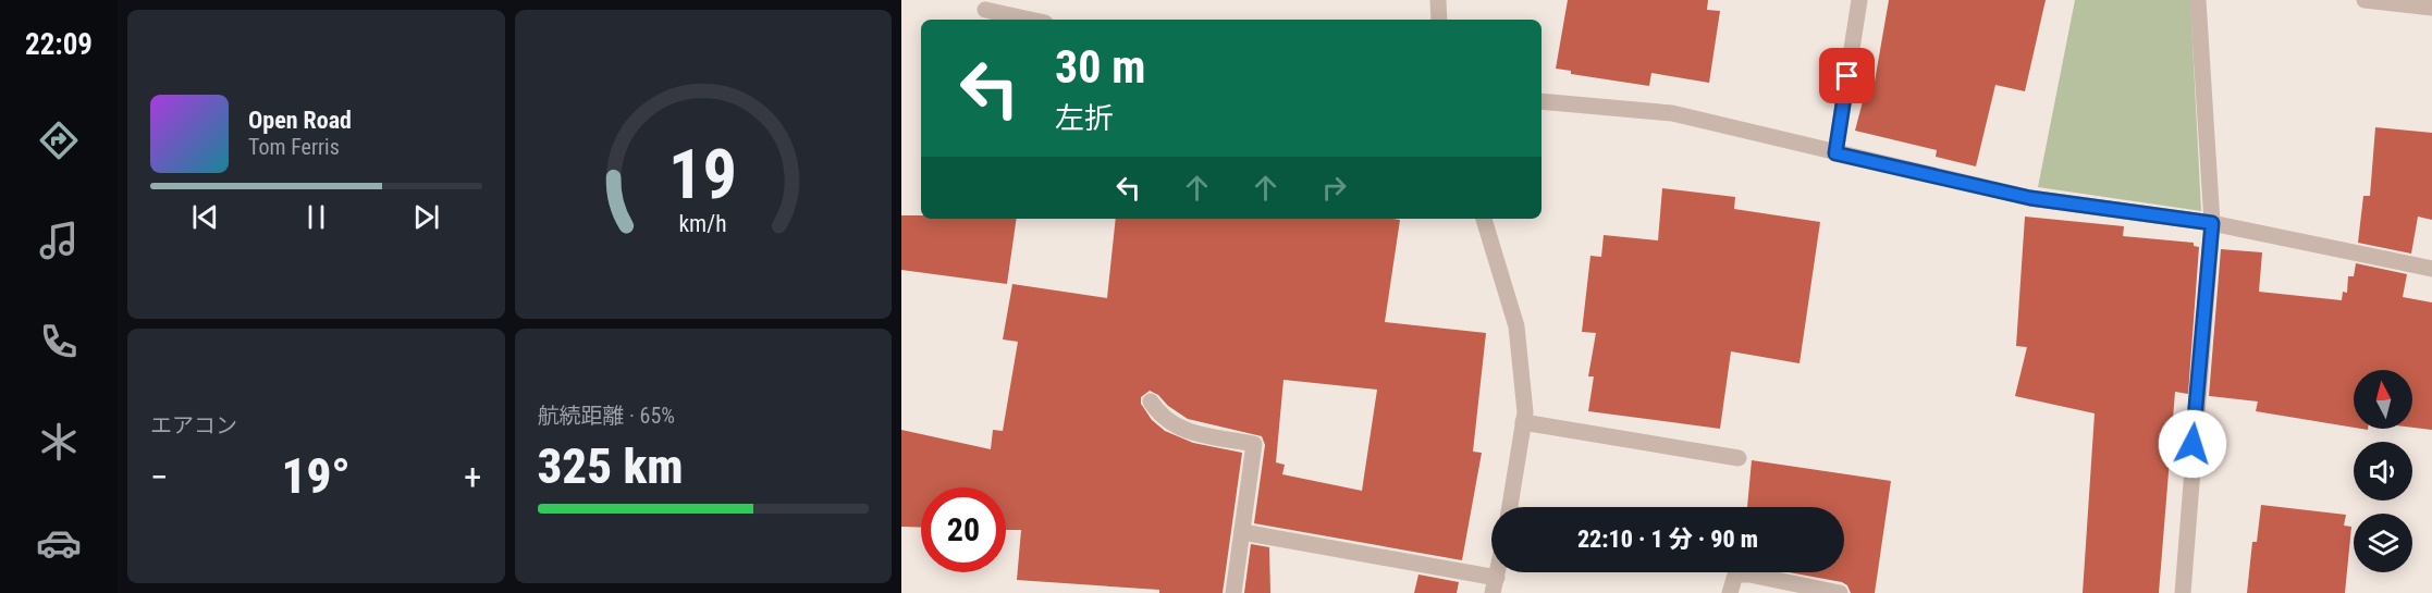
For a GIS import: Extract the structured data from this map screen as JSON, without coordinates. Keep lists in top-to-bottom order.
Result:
{
  "north": "top",
  "page": {
    "tabs": "22:09",
    "turn": ["30 m", "左折"],
    "song": ["Open Road", "Tom Ferris"],
    "tile": [
      "エアコン",
      ["航続距離 · 65%", "325 km"]
    ],
    "heat": ["−", "19°", "+"],
    "limit": "20",
    "trip": "22:10 · 1 分 · 90 m",
    "gauge": ["19", "km/h"]
  }
}
